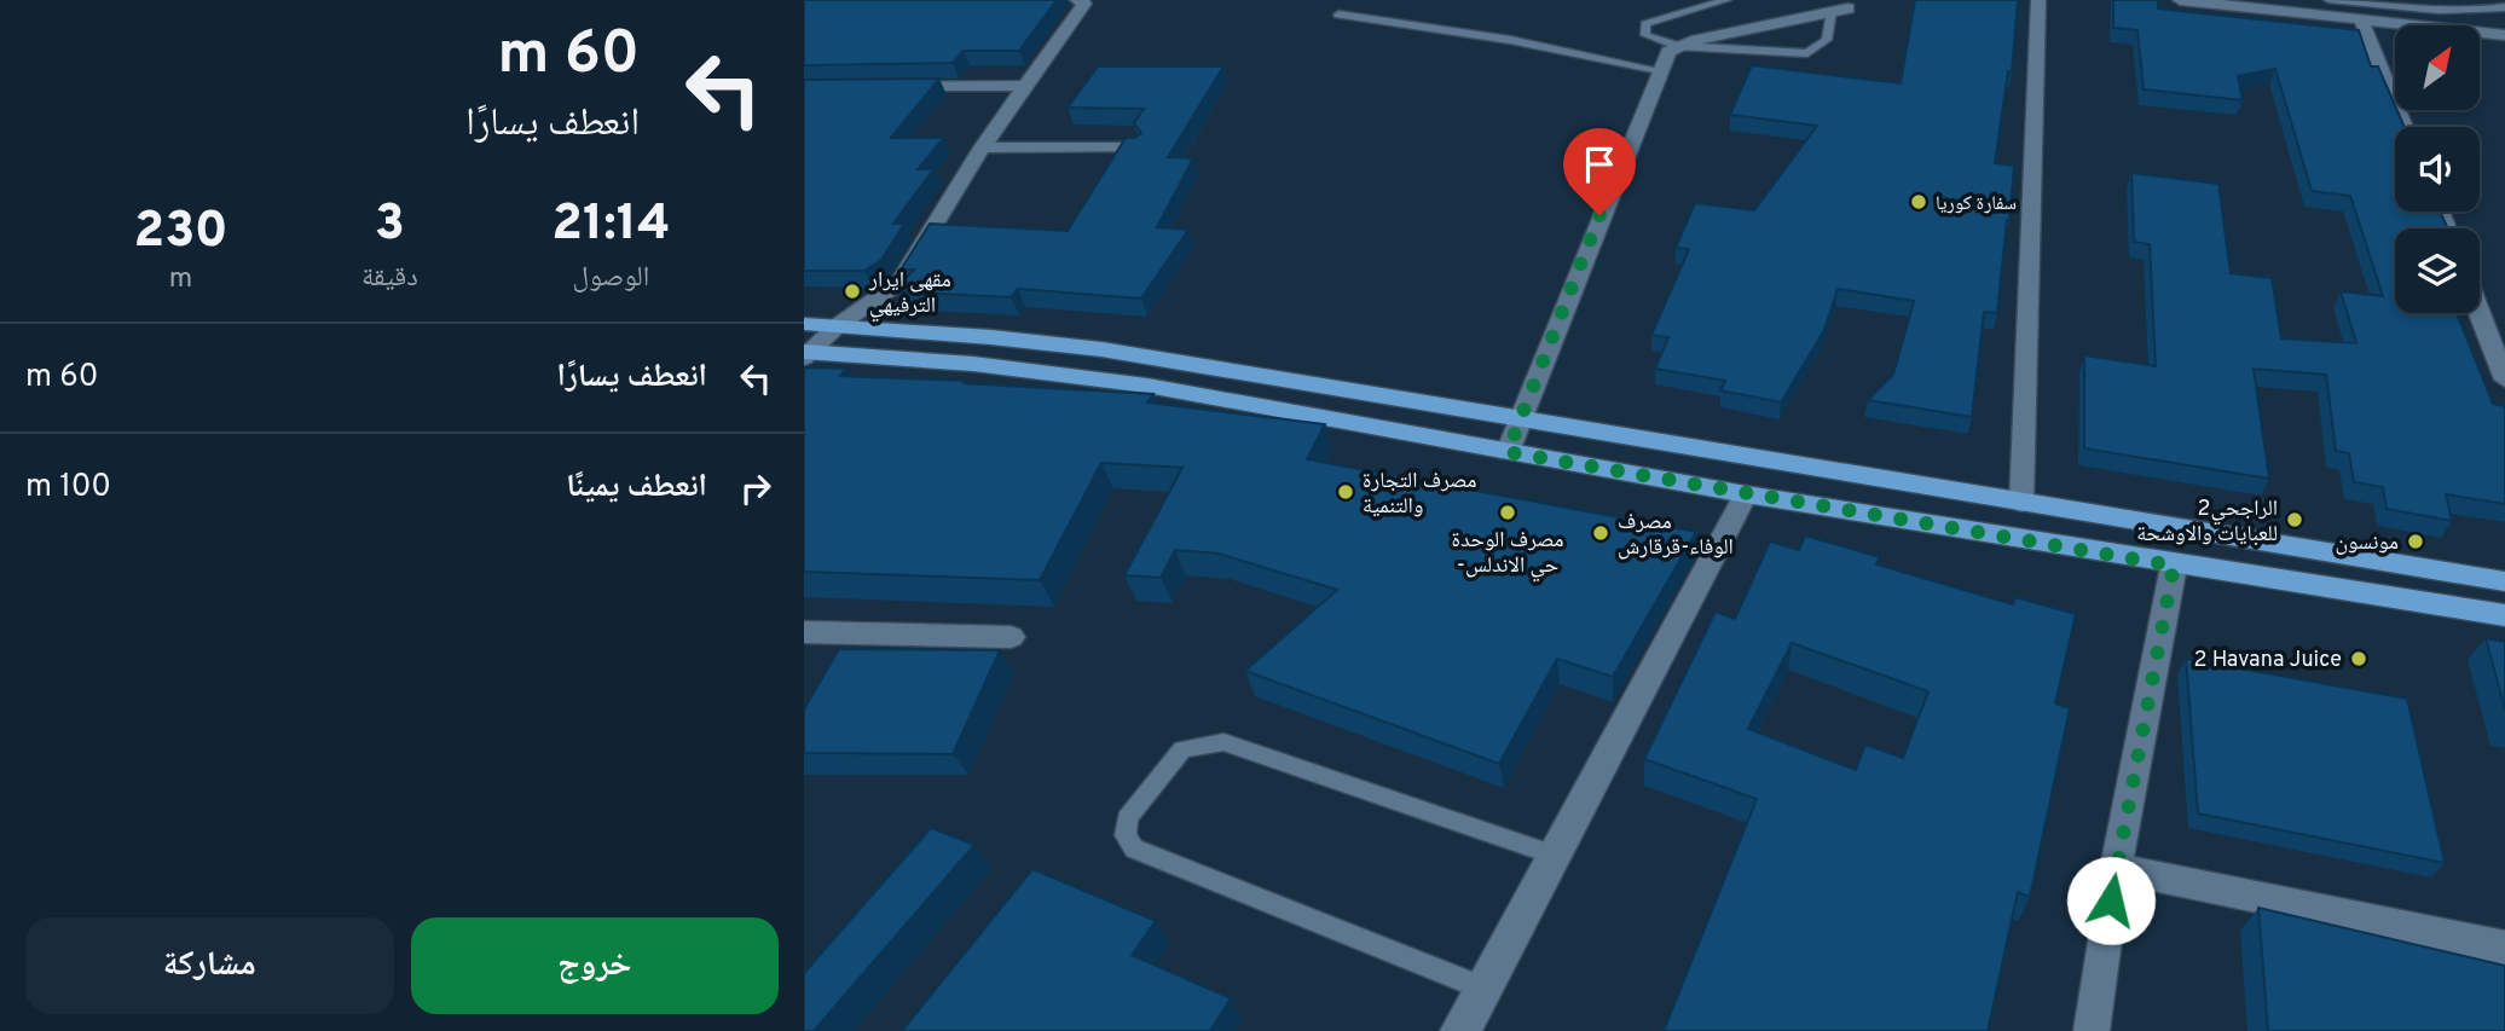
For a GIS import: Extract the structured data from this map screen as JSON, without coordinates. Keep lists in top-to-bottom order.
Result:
{
  "places": [
    "سفارة كوريا",
    "مقهى ايرار الترفيهي",
    "مصرف التجارة والتنمية",
    "مصرف الوحدة -حي الاندلس",
    "الراجحي2 للعبايات والاوشحة",
    "مصرف الوفاء-قرقارش",
    "مونسون",
    "2 Havana Juice"
  ],
  "north": "top right",
  "page": {
    "turn": ["60 m", "انعطف يسارًا"],
    "eta": [
      "21:14",
      "الوصول",
      "3",
      "دقيقة",
      "230",
      "m"
    ],
    "list": [
      {
        "name": "انعطف يسارًا",
        "value": "60 m"
      },
      {
        "name": "انعطف يمينًا",
        "value": "100 m"
      }
    ],
    "buttons": ["خروج", "مشاركة"]
  }
}
